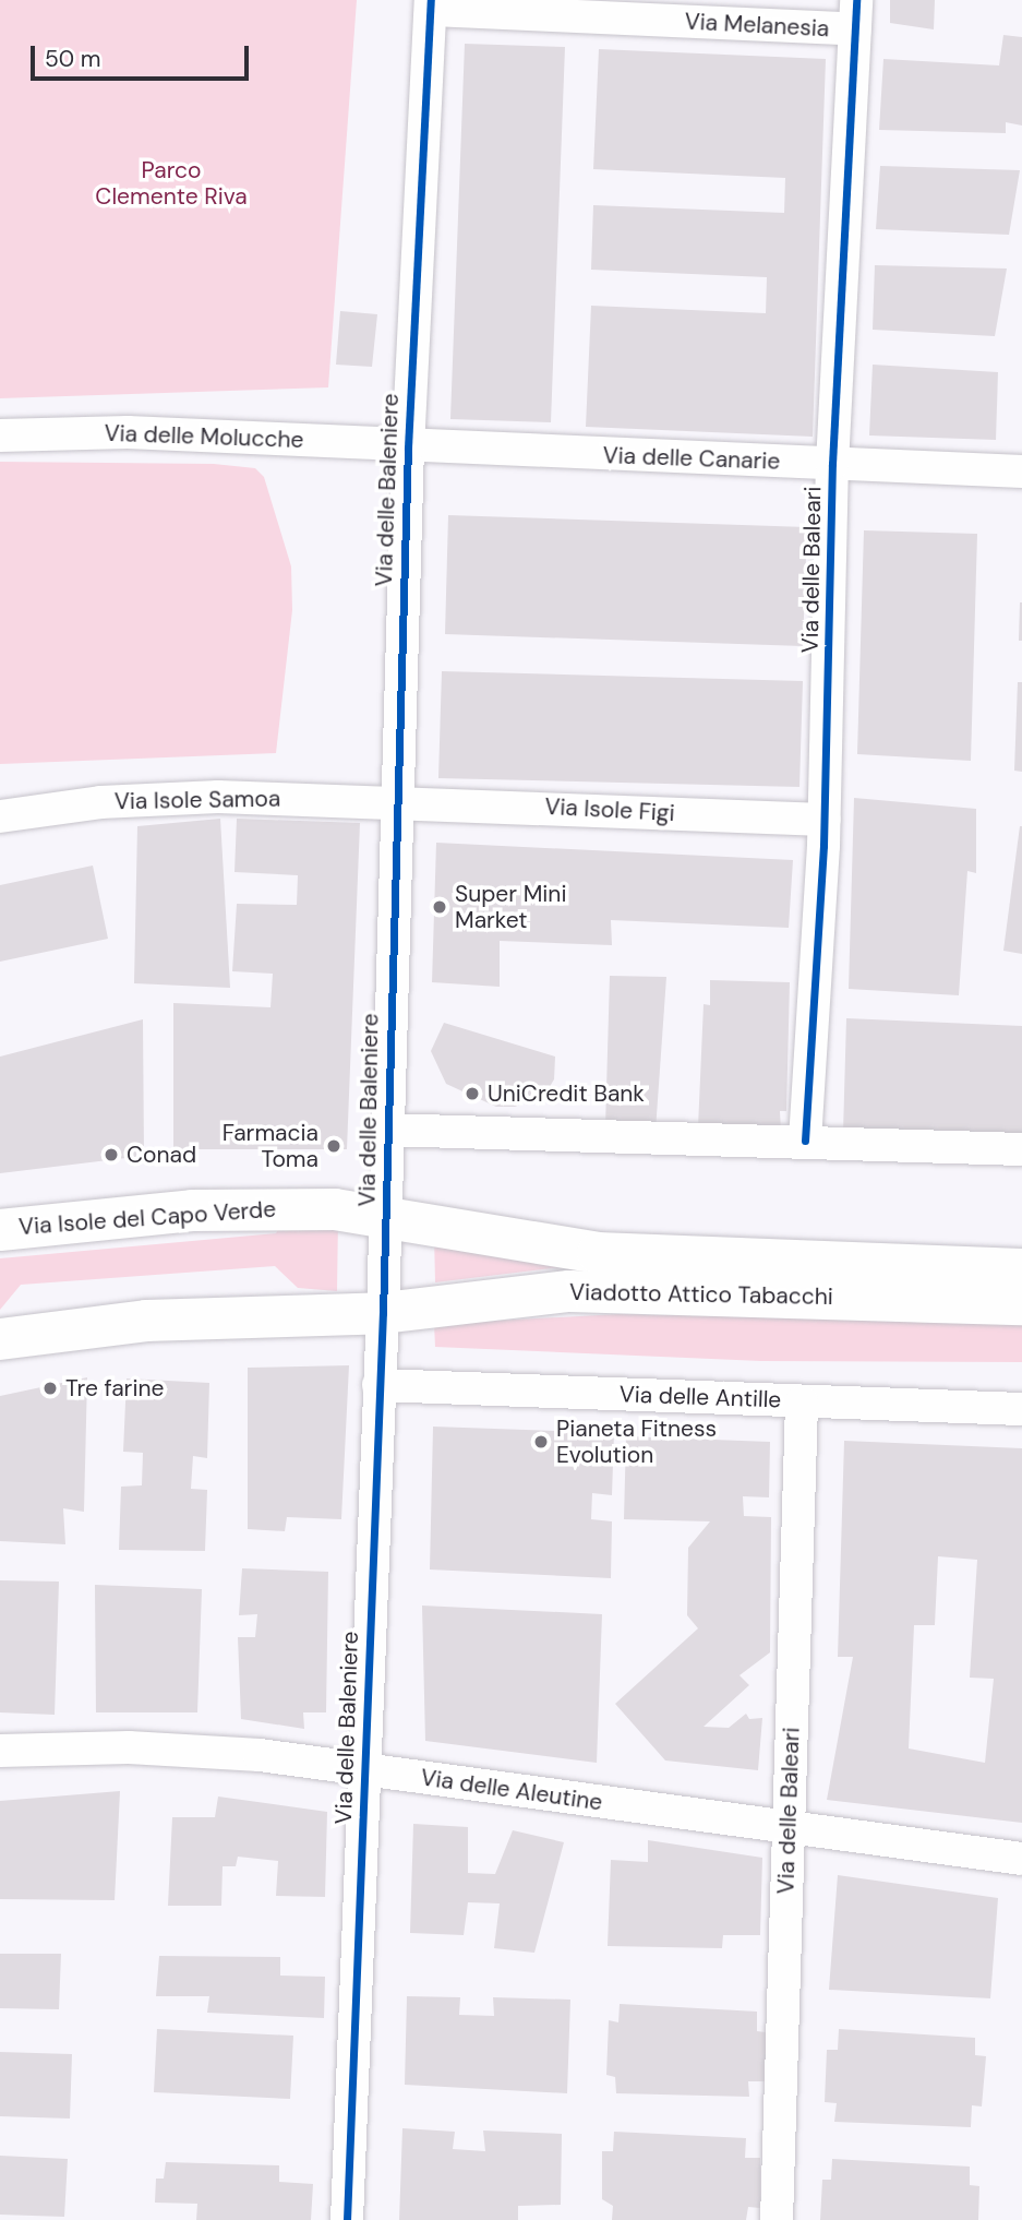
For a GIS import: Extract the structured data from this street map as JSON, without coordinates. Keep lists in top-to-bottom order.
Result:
{
  "streets": {
    "street": [
      "Via Melanesia",
      "Via delle Molucche",
      "Via delle Canarie",
      "Via delle Baleniere",
      "Via delle Baleari",
      "Via Isole Samoa",
      "Via Isole Figi",
      "Via Isole del Capo Verde",
      "Viadotto Attico Tabacchi",
      "Via delle Antille",
      "Via delle Aleutine"
    ]
  },
  "crossings": [
    ["Via Melanesia", "Via delle Baleniere"],
    ["Via Melanesia", "Via delle Baleari"],
    ["Via delle Molucche", "Via delle Canarie"],
    ["Via delle Molucche", "Via delle Baleniere"],
    ["Via delle Canarie", "Via delle Baleniere"],
    ["Via delle Canarie", "Via delle Baleari"],
    ["Via delle Baleniere", "Via Isole Samoa"],
    ["Via delle Baleniere", "Via Isole Figi"],
    ["Via delle Baleniere", "Via Isole del Capo Verde"],
    ["Via delle Baleniere", "Viadotto Attico Tabacchi"],
    ["Via delle Baleniere", "Via delle Antille"],
    ["Via delle Baleniere", "Via delle Aleutine"],
    ["Via delle Baleari", "Via Isole Figi"],
    ["Via delle Baleari", "Via delle Antille"],
    ["Via delle Baleari", "Via delle Aleutine"],
    ["Via Isole Samoa", "Via Isole Figi"],
    ["Via Isole del Capo Verde", "Viadotto Attico Tabacchi"]
  ],
  "parks": ["Parco Clemente Riva"],
  "places": [
    "Super Mini Market",
    "UniCredit Bank",
    "Farmacia Toma",
    "Conad",
    "Tre farine",
    "Pianeta Fitness Evolution"
  ],
  "scale_bar": "50 m"
}
